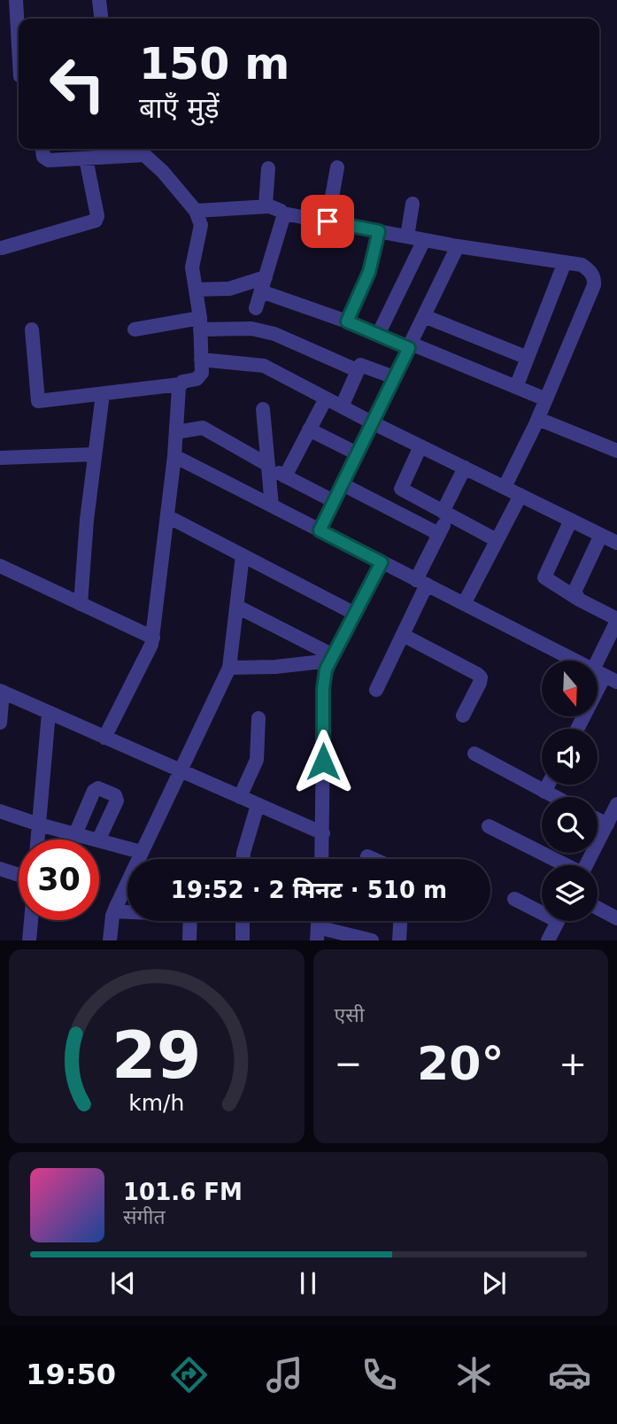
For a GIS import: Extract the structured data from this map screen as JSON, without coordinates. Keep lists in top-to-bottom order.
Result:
{
  "north": "bottom",
  "page": {
    "turn": ["150 m", "बाएँ मुड़ें"],
    "limit": "30",
    "trip": "19:52 · 2 मिनट · 510 m",
    "tile": "एसी",
    "heat": ["−", "20°", "+"],
    "song": ["101.6 FM", "संगीत"],
    "tabs": "19:50",
    "gauge": ["29", "km/h"]
  }
}
